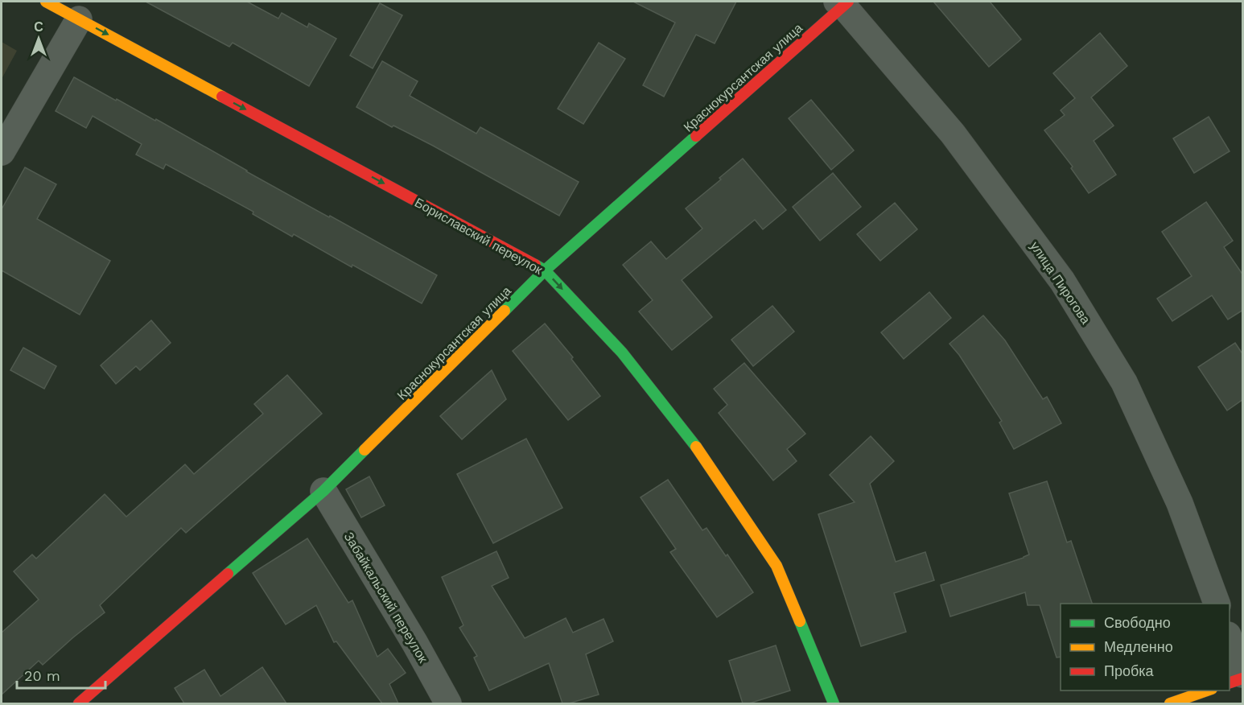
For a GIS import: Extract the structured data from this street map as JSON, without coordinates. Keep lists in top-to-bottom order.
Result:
{
  "streets": {
    "street": [
      "Краснокурсантская улица",
      "Бориславский переулок",
      "улица Пирогова",
      "Забайкальский переулок"
    ]
  },
  "crossings": [
    ["Краснокурсантская улица", "Бориславский переулок"],
    ["Краснокурсантская улица", "улица Пирогова"],
    ["Краснокурсантская улица", "Забайкальский переулок"]
  ],
  "one_way": ["Бориславский переулок"],
  "legend": ["Свободно", "Медленно", "Пробка"],
  "scale_bar": "20 m",
  "north": "top"
}
